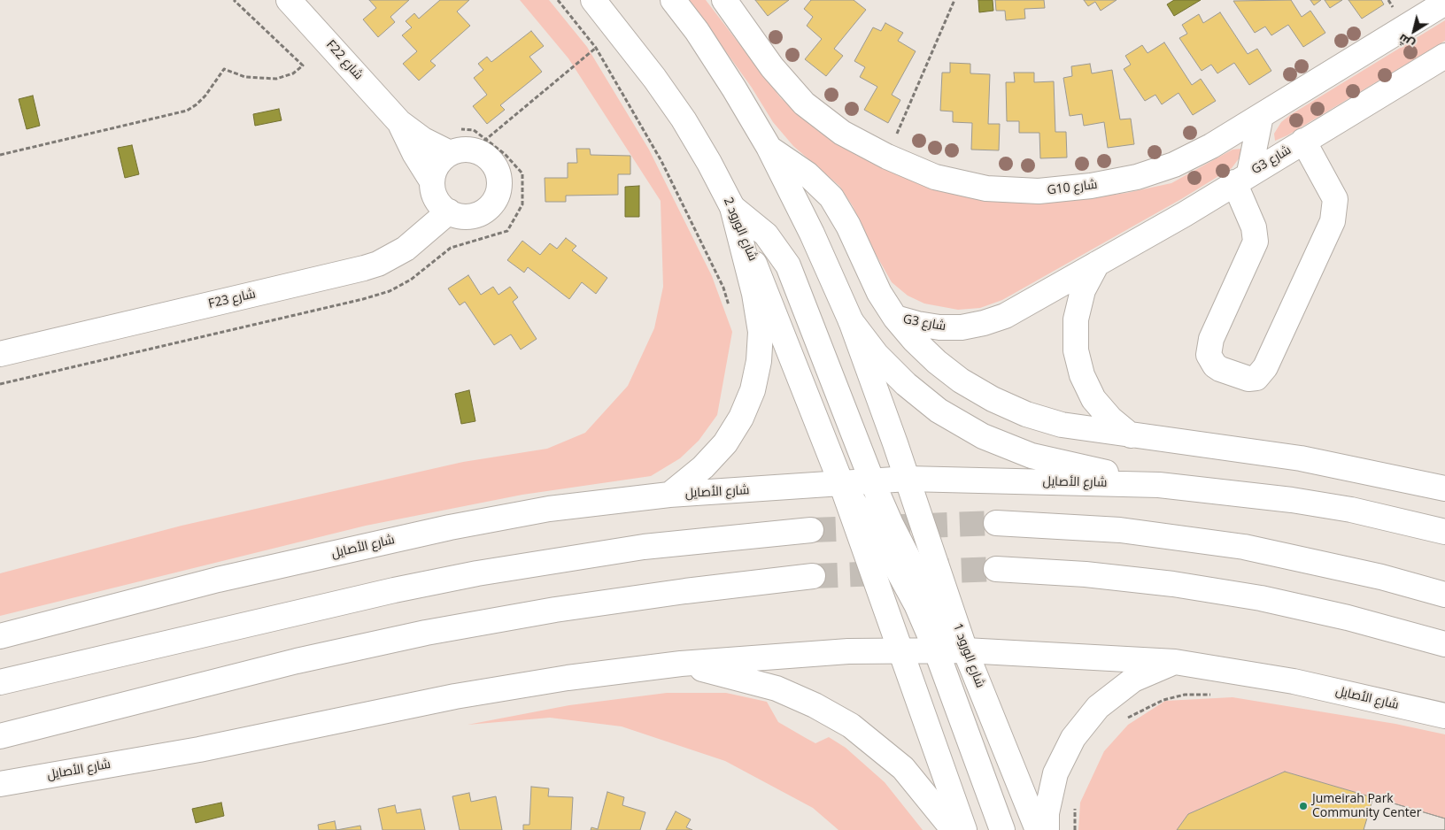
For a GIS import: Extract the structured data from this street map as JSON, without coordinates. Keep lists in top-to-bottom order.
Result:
{
  "streets": {
    "main road": [
      "F22 شارع",
      "G3 شارع",
      "G10 شارع",
      "شارع الورود 2",
      "F23 شارع",
      "شارع الأصايل",
      "شارع الورود 1"
    ]
  },
  "crossings": [
    ["F22 شارع", "F23 شارع"],
    ["شارع الورود 2", "شارع الأصايل"],
    ["شارع الأصايل", "شارع الورود 1"]
  ],
  "places": ["Jumeirah Park Community Center"],
  "north": "bottom left"
}
